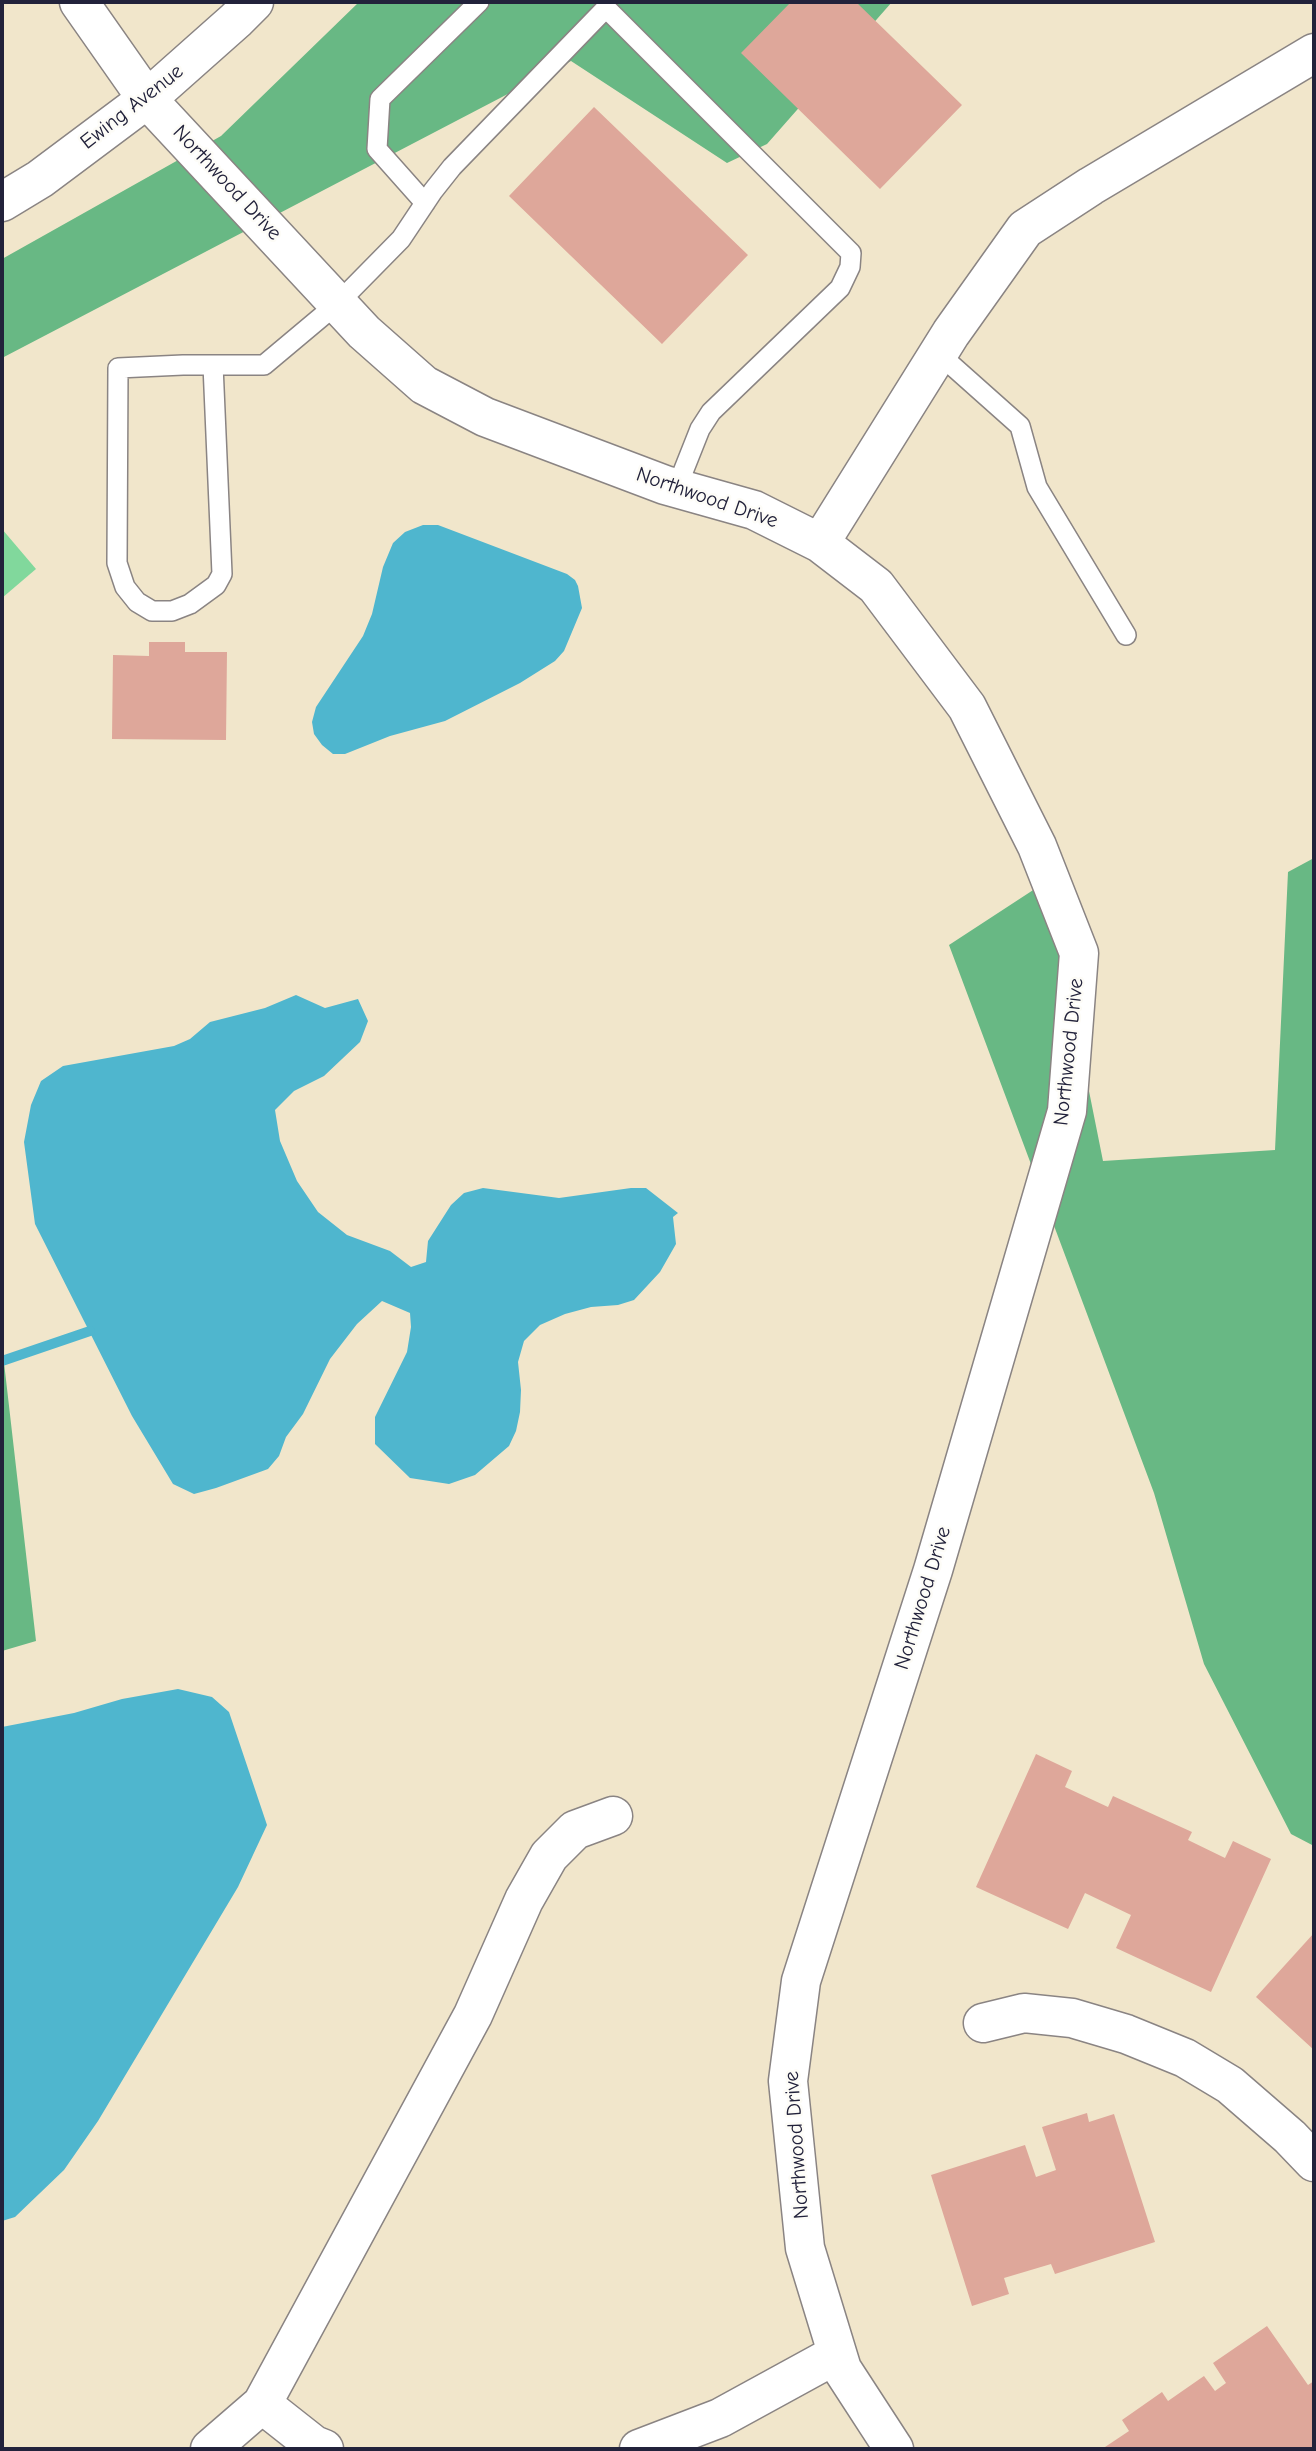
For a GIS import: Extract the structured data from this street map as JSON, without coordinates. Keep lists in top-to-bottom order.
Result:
{
  "streets": {
    "street": ["Ewing Avenue", "Northwood Drive"]
  },
  "crossings": [
    ["Ewing Avenue", "Northwood Drive"]
  ]
}
